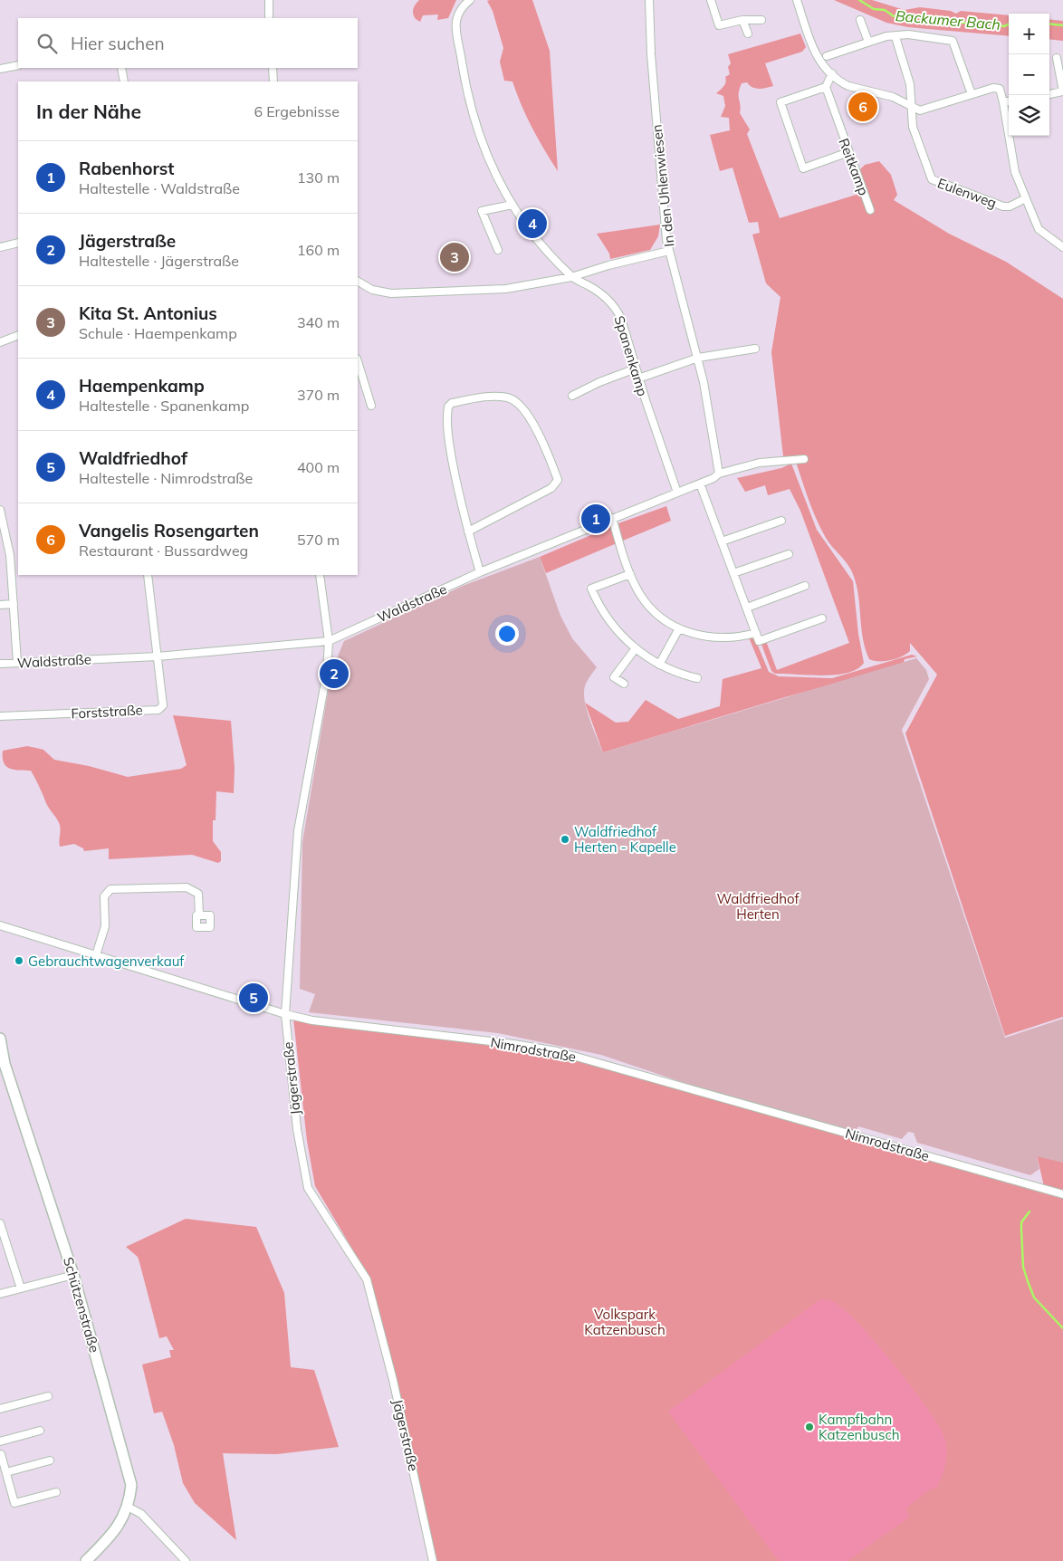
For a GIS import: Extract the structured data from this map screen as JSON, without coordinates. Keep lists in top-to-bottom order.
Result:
{
  "streets": {
    "main road": ["Schützenstraße"],
    "street": [
      "Reitkamp",
      "In den Uhlenwiesen",
      "Eulenweg",
      "Spanenkamp",
      "Waldstraße",
      "Forststraße",
      "Nimrodstraße",
      "Jägerstraße"
    ]
  },
  "crossings": [
    ["In den Uhlenwiesen", "Waldstraße"],
    ["Spanenkamp", "Waldstraße"],
    ["Waldstraße", "Forststraße"],
    ["Waldstraße", "Jägerstraße"],
    ["Nimrodstraße", "Jägerstraße"]
  ],
  "water": ["Backumer Bach"],
  "parks": ["Waldfriedhof Herten", "Volkspark Katzenbusch"],
  "places": ["Waldfriedhof Herten - Kapelle", "Gebrauchtwagenverkauf", "Kampfbahn Katzenbusch"],
  "page": {
    "map_buttons": ["+", "−"],
    "search": "Hier suchen",
    "heading": ["In der Nähe", "6 Ergebnisse"],
    "pins": [
      "6",
      "4",
      "3",
      "1",
      "2",
      "5"
    ],
    "list": [
      {
        "mark": "1",
        "name": "Rabenhorst",
        "note": "Haltestelle · Waldstraße",
        "value": "130 m"
      },
      {
        "mark": "2",
        "name": "Jägerstraße",
        "note": "Haltestelle · Jägerstraße",
        "value": "160 m"
      },
      {
        "mark": "3",
        "name": "Kita St. Antonius",
        "note": "Schule · Haempenkamp",
        "value": "340 m"
      },
      {
        "mark": "4",
        "name": "Haempenkamp",
        "note": "Haltestelle · Spanenkamp",
        "value": "370 m"
      },
      {
        "mark": "5",
        "name": "Waldfriedhof",
        "note": "Haltestelle · Nimrodstraße",
        "value": "400 m"
      },
      {
        "mark": "6",
        "name": "Vangelis Rosengarten",
        "note": "Restaurant · Bussardweg",
        "value": "570 m"
      }
    ]
  }
}
